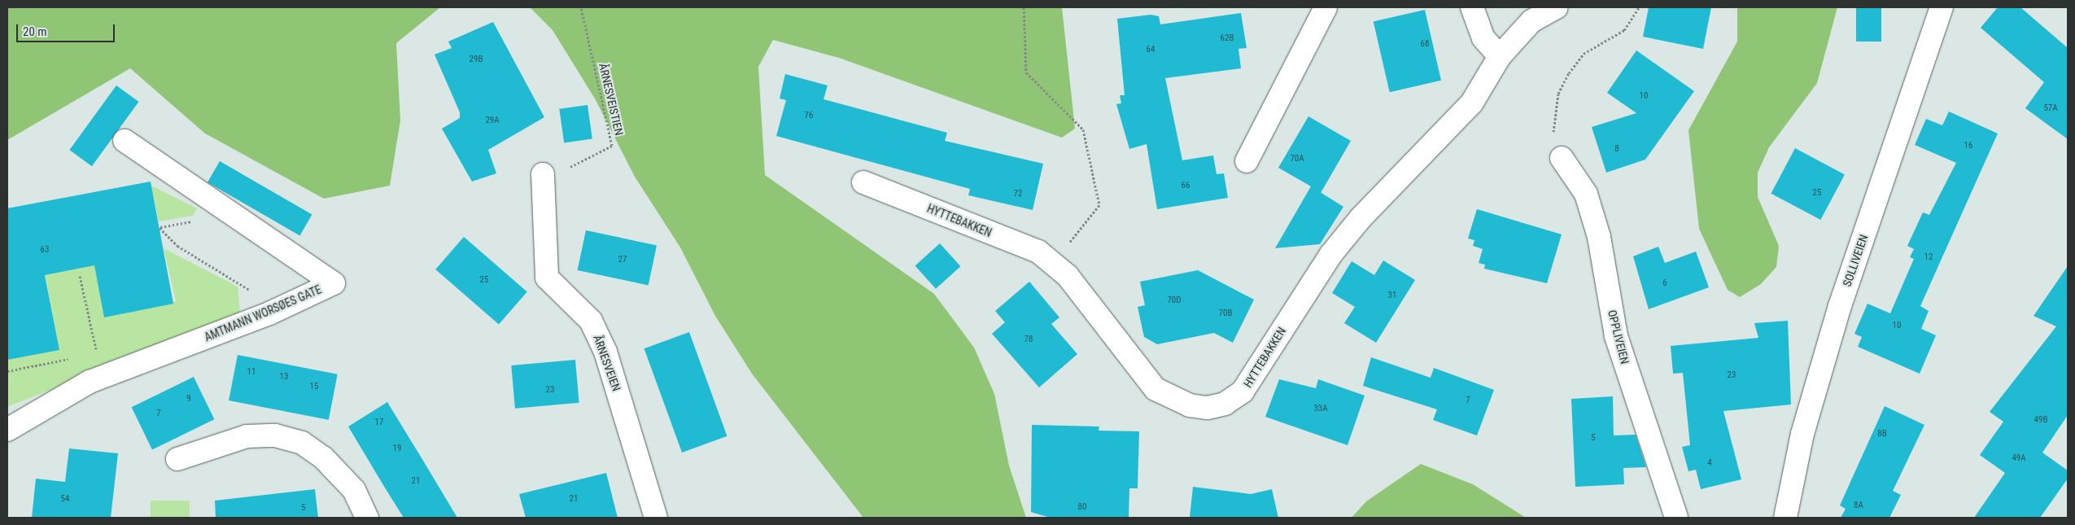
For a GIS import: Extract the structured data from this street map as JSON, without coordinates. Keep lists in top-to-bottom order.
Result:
{
  "streets": {
    "street": [
      "HYTTEBAKKEN",
      "SOLLIVEIEN",
      "AMTMANN WORSØES GATE",
      "OPPLIVEIEN",
      "ÅRNESVEIEN"
    ],
    "path": ["ÅRNESVEISTIEN"]
  },
  "crossings": [
    ["ÅRNESVEISTIEN", "ÅRNESVEIEN"]
  ],
  "house_numbers": [
    "62B",
    "68",
    "64",
    "29B",
    "10",
    "57A",
    "76",
    "29A",
    "16",
    "8",
    "70A",
    "66",
    "25",
    "72",
    "63",
    "12",
    "27",
    "25",
    "6",
    "31",
    "70D",
    "70B",
    "10",
    "78",
    "11",
    "23",
    "13",
    "15",
    "23",
    "9",
    "7",
    "33A",
    "7",
    "49B",
    "17",
    "8B",
    "5",
    "19",
    "49A",
    "4",
    "21",
    "54",
    "21",
    "8A",
    "80",
    "5"
  ],
  "scale_bar": "20 m"
}
